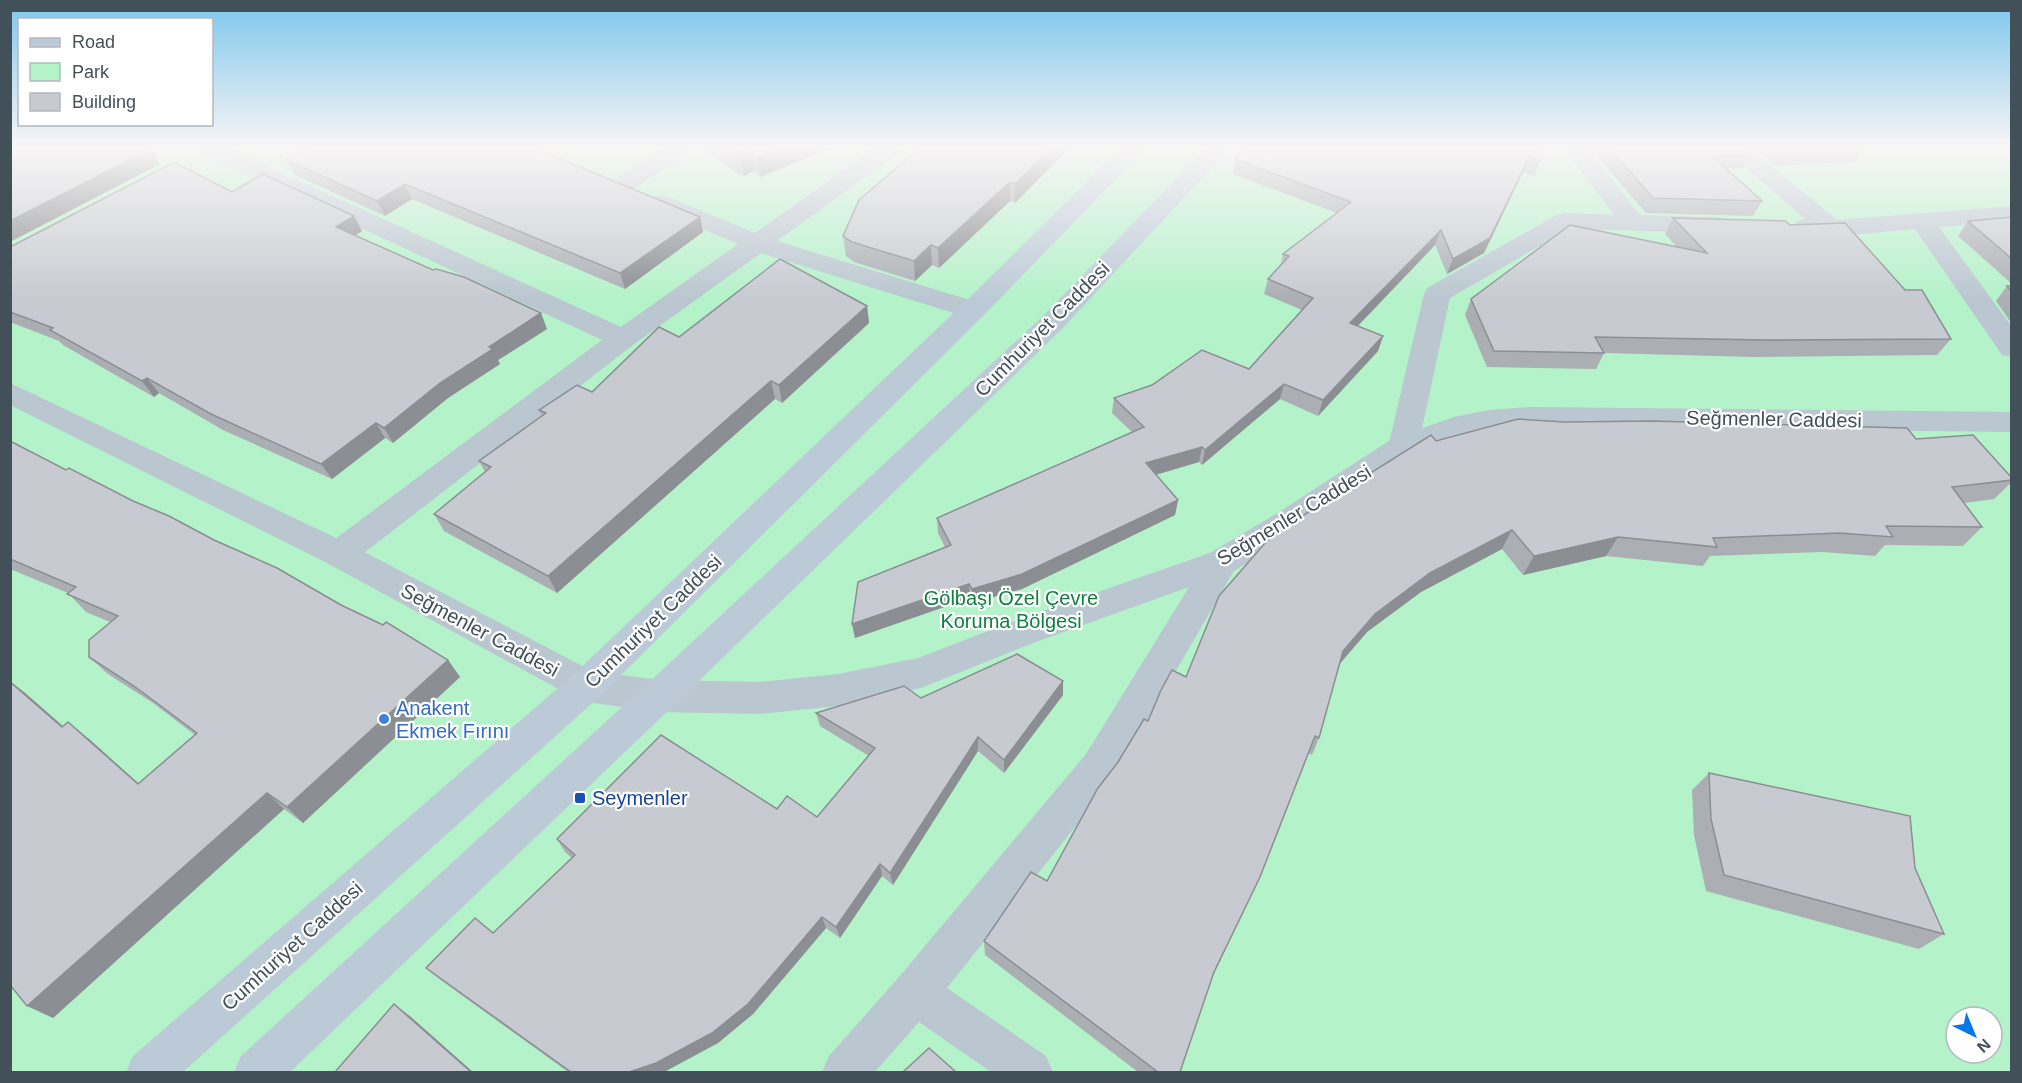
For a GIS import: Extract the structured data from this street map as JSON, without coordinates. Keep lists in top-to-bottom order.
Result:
{
  "streets": {
    "main road": ["Cumhuriyet Caddesi"],
    "street": ["Seğmenler Caddesi"]
  },
  "crossings": [
    ["Cumhuriyet Caddesi", "Seğmenler Caddesi"]
  ],
  "parks": ["Gölbaşı Özel Çevre Koruma Bölgesi"],
  "places": {
    "other": ["Anakent Ekmek Fırını"],
    "transit": ["Seymenler"]
  },
  "legend": ["Road", "Park", "Building"],
  "north": "bottom right"
}
